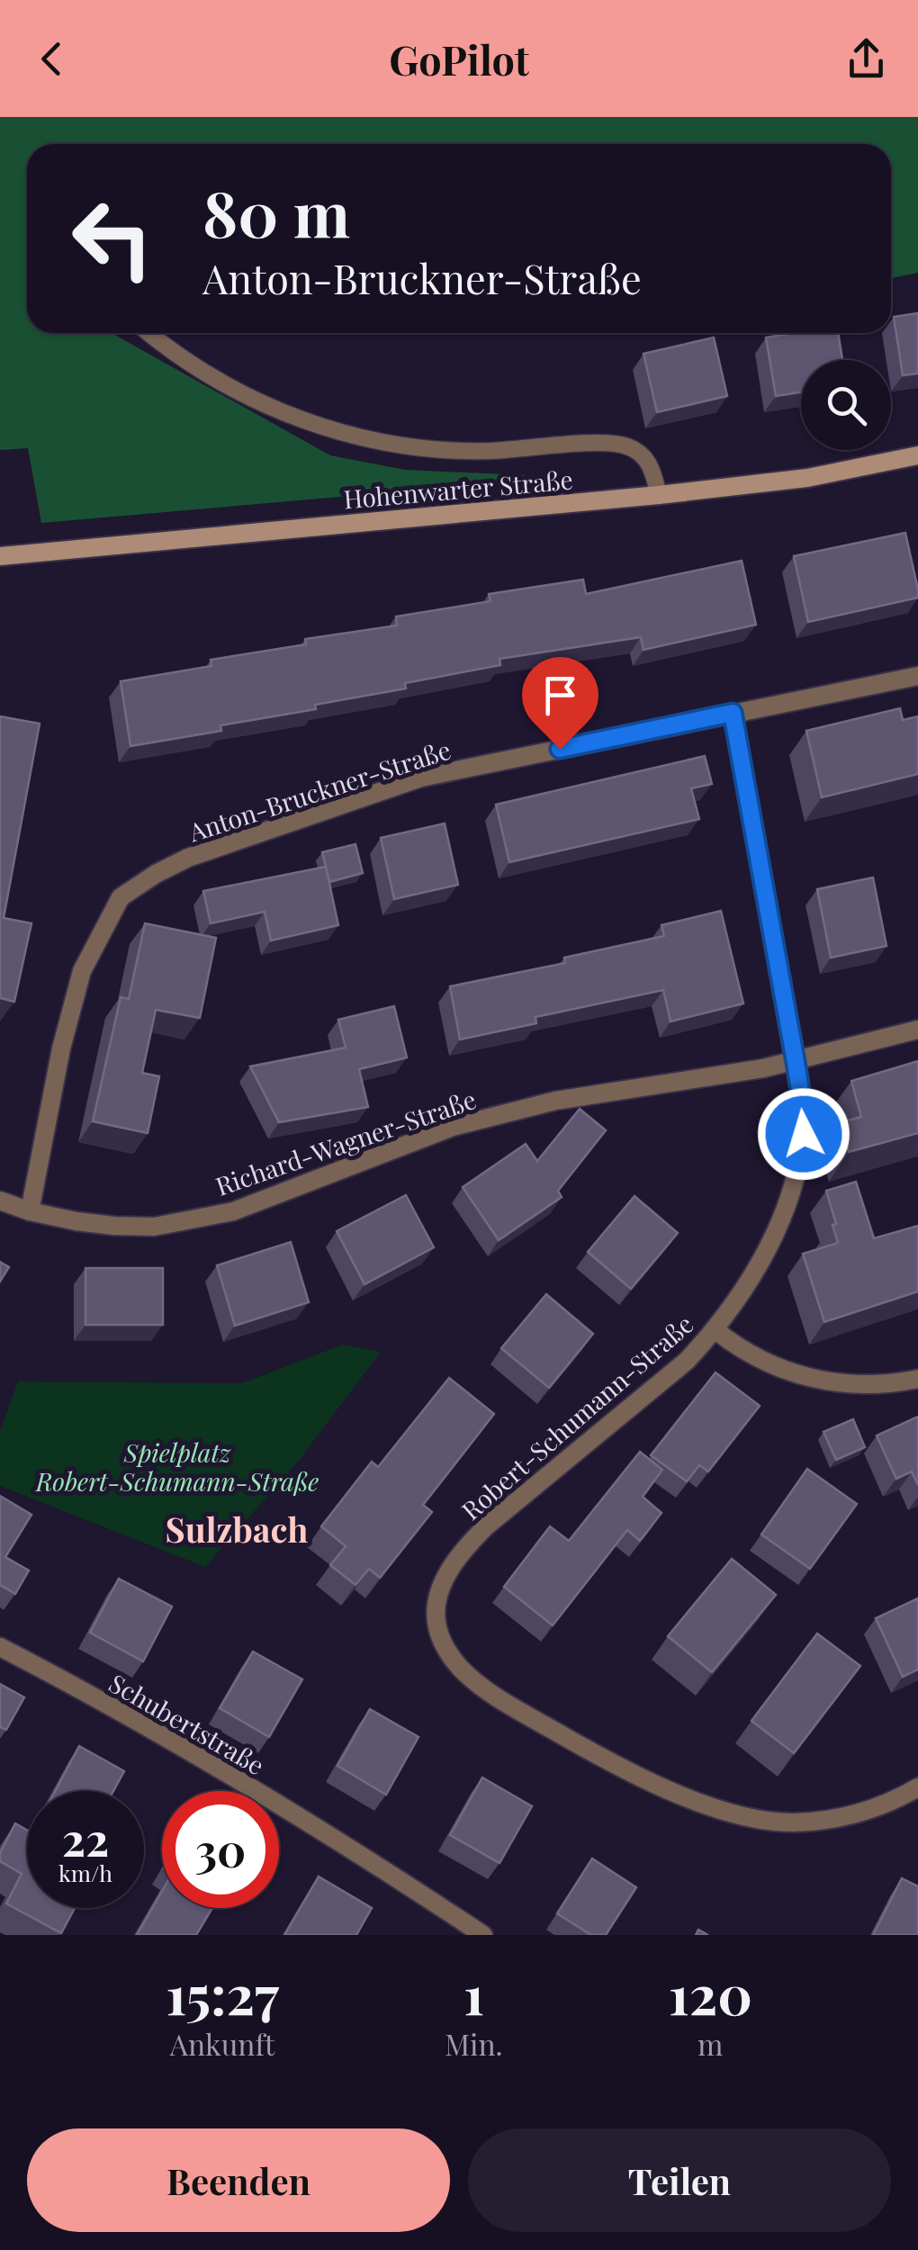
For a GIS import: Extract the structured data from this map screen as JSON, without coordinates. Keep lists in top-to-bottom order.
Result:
{
  "streets": {
    "street": [
      "Hohenwarter Straße",
      "Anton-Bruckner-Straße",
      "Richard-Wagner-Straße",
      "Robert-Schumann-Straße",
      "Schubertstraße"
    ]
  },
  "crossings": [
    ["Anton-Bruckner-Straße", "Richard-Wagner-Straße"],
    ["Anton-Bruckner-Straße", "Robert-Schumann-Straße"],
    ["Richard-Wagner-Straße", "Robert-Schumann-Straße"]
  ],
  "districts": ["Sulzbach"],
  "parks": ["Spielplatz Robert-Schumann-Straße"],
  "page": {
    "header": "GoPilot",
    "turn": ["80 m", "Anton-Bruckner-Straße"],
    "speed": "22 km/h",
    "limit": "30",
    "eta": [
      "15:27",
      "Ankunft",
      "1",
      "Min.",
      "120",
      "m"
    ],
    "buttons": ["Beenden", "Teilen"]
  }
}
